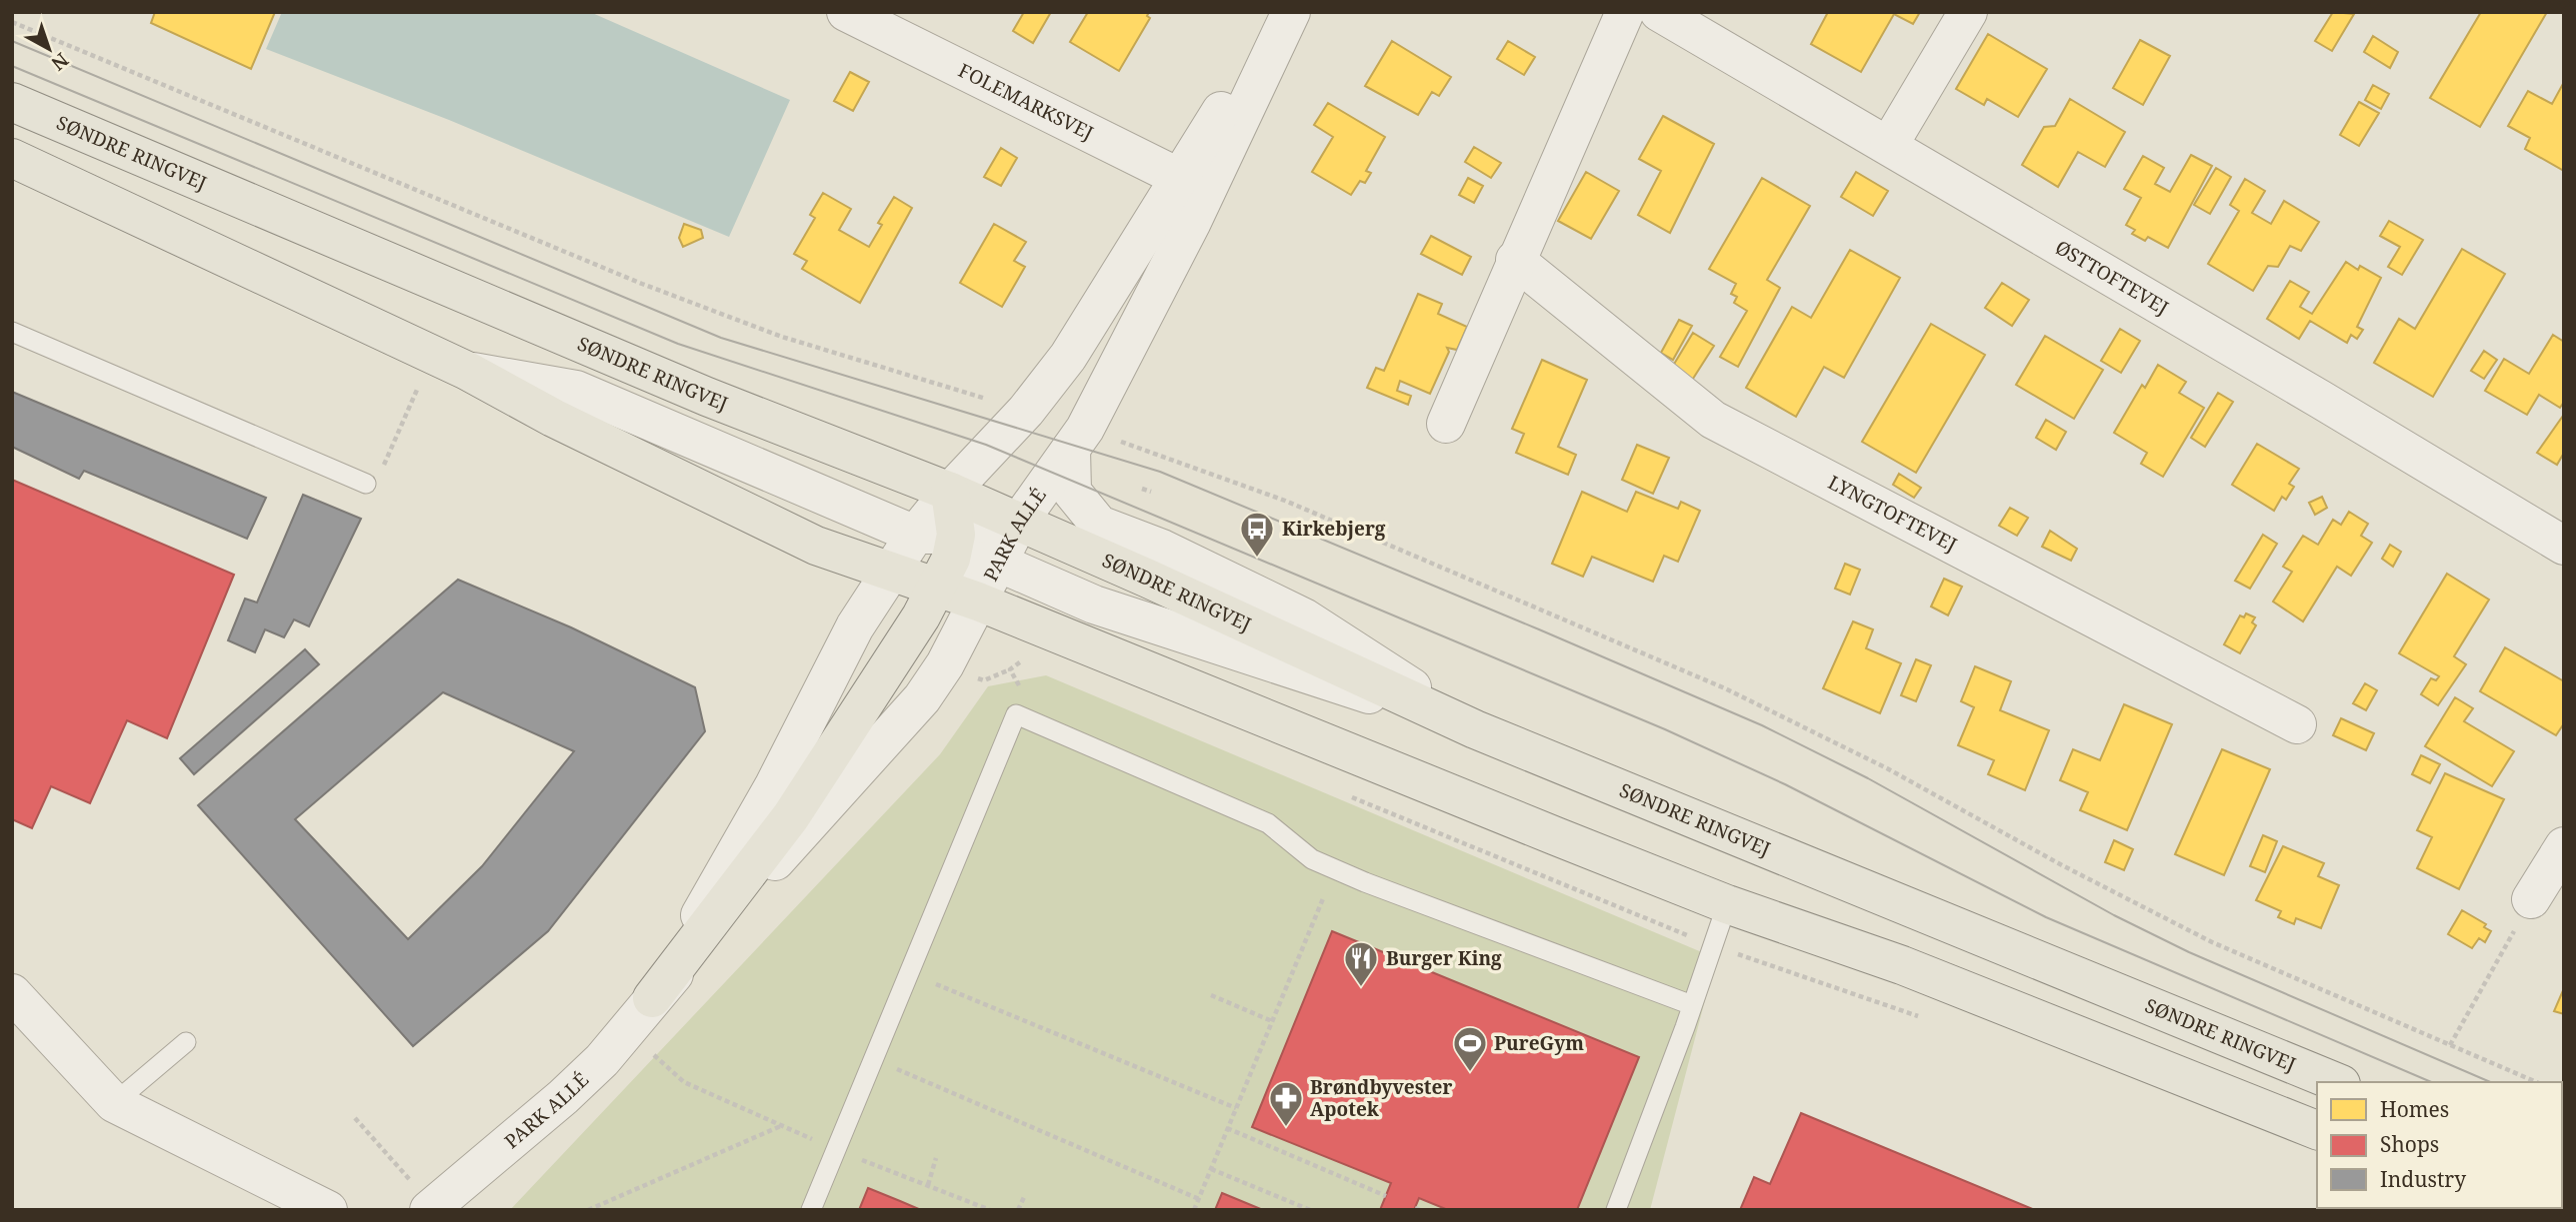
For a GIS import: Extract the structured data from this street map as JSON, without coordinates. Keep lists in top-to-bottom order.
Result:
{
  "streets": {
    "main road": ["SØNDRE RINGVEJ"],
    "street": [
      "FOLEMARKSVEJ",
      "ØSTTOFTEVEJ",
      "LYNGTOFTEVEJ",
      "PARK ALLÉ"
    ]
  },
  "crossings": [
    ["FOLEMARKSVEJ", "PARK ALLÉ"],
    ["SØNDRE RINGVEJ", "PARK ALLÉ"]
  ],
  "places": {
    "bus stop": ["Kirkebjerg"],
    "restaurant": ["Burger King"],
    "sports": ["PureGym"],
    "pharmacy": ["Brøndbyvester Apotek"]
  },
  "legend": ["Homes", "Shops", "Industry"],
  "north": "bottom right"
}
